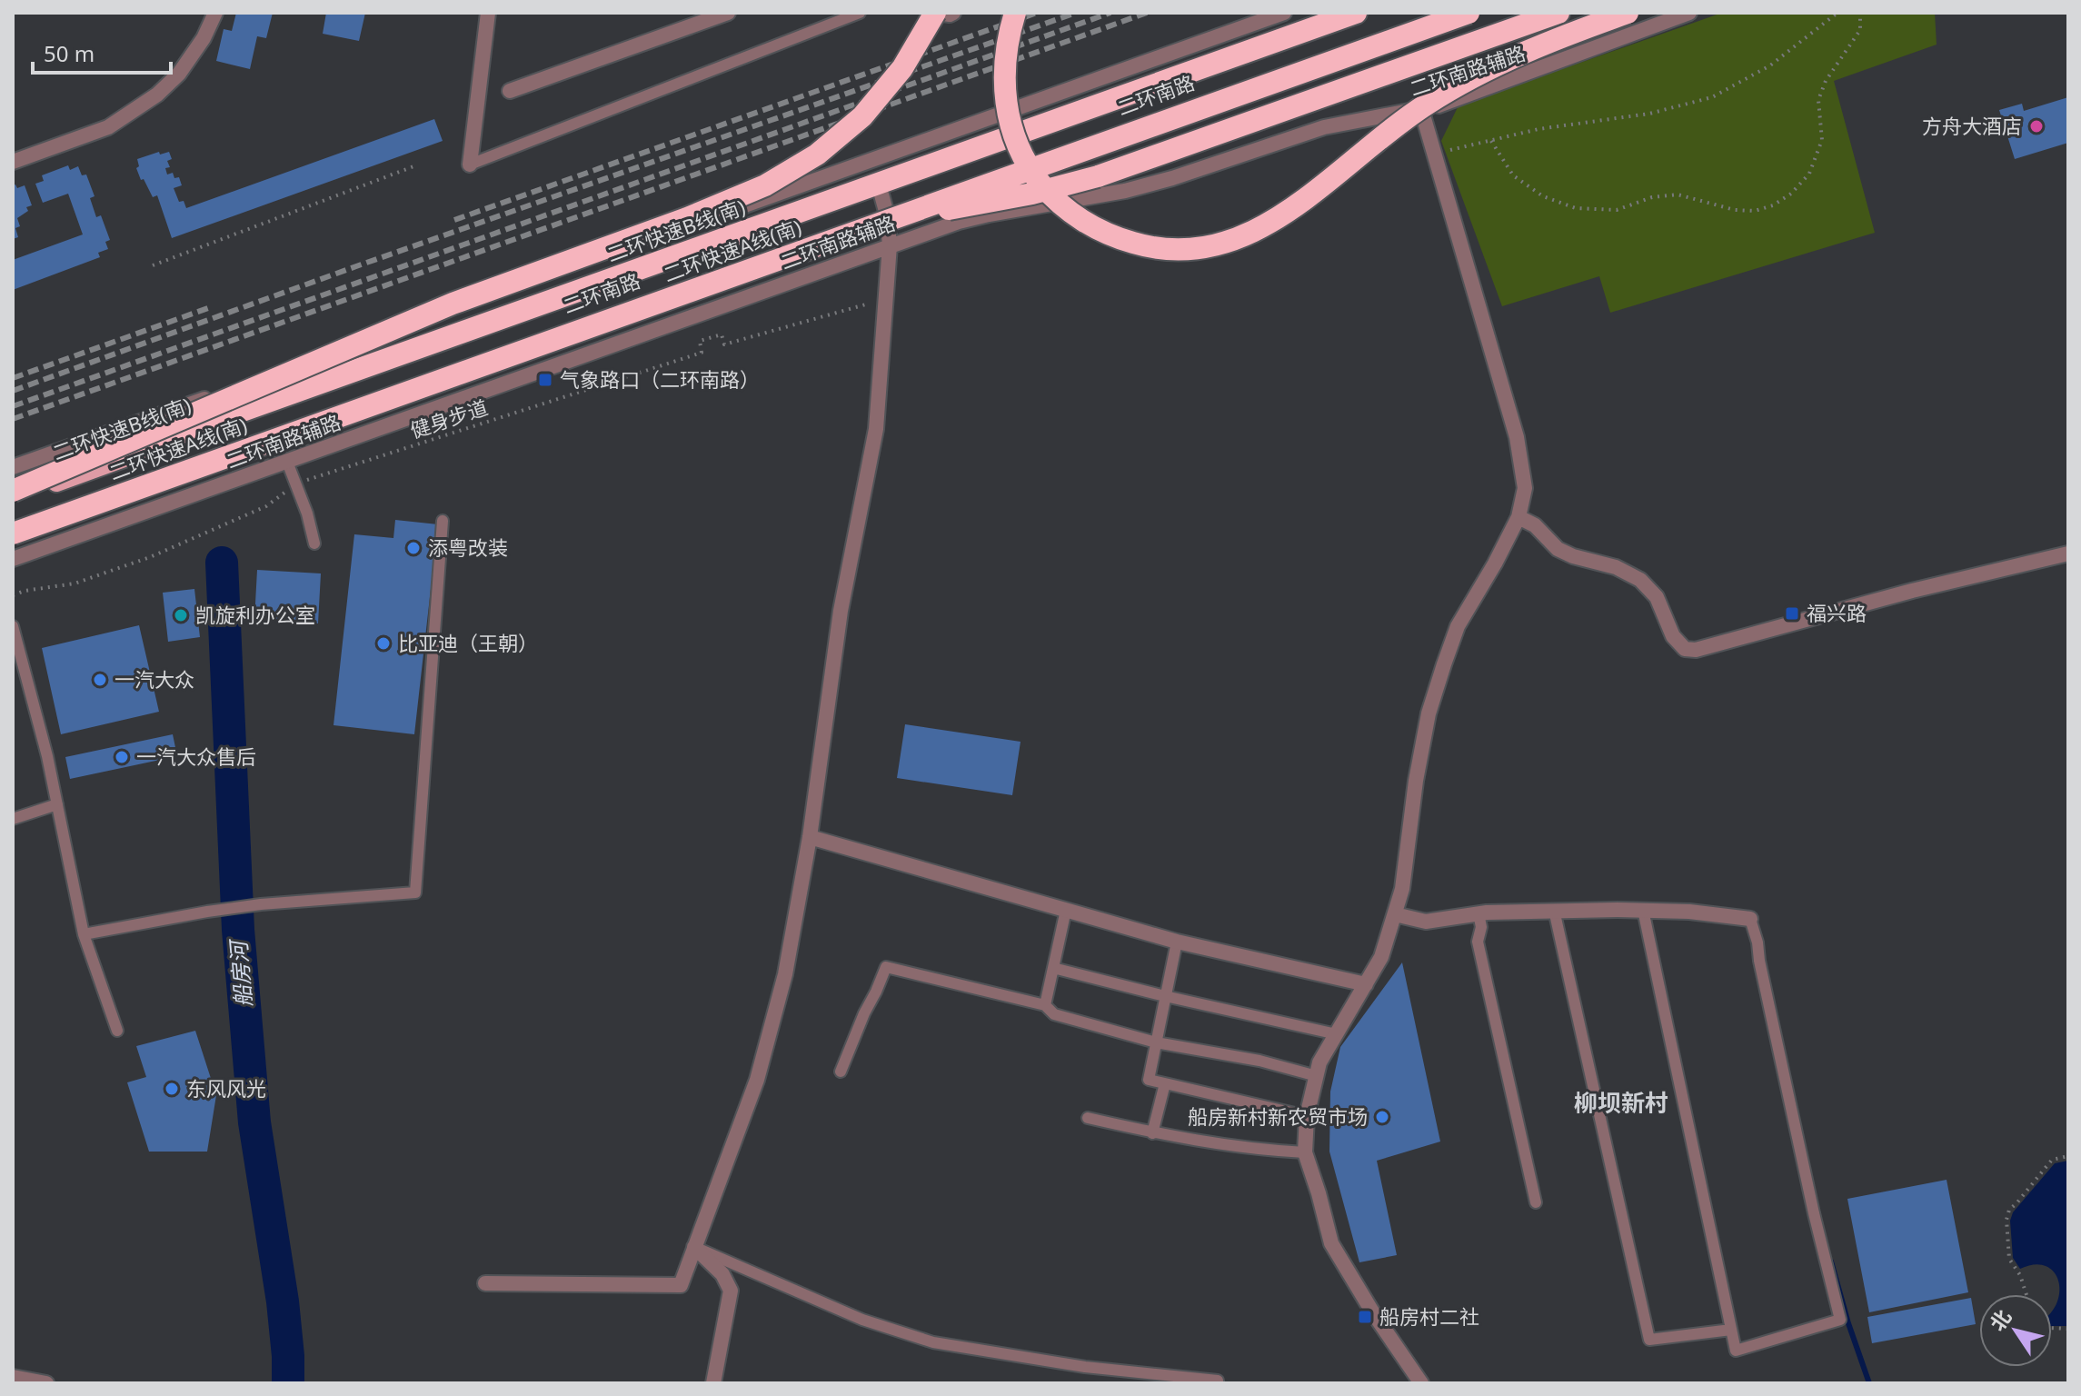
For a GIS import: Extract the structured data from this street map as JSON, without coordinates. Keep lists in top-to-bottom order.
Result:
{
  "streets": {
    "highway": ["二环快速B线(南)", "二环快速A线(南)"],
    "main road": ["二环南路"],
    "street": ["二环南路辅路"],
    "path": ["健身步道"]
  },
  "crossings": [
    ["二环南路", "二环快速B线(南)"],
    ["二环南路", "二环快速A线(南)"]
  ],
  "districts": ["柳坝新村"],
  "water": ["船房河"],
  "places": {
    "other": [
      "方舟大酒店",
      "添粤改装",
      "凯旋利办公室",
      "比亚迪（王朝）",
      "一汽大众",
      "一汽大众售后",
      "东风风光",
      "船房新村新农贸市场"
    ],
    "transit": ["气象路口（二环南路）", "福兴路", "船房村二社"]
  },
  "scale_bar": "50 m",
  "north": "top left"
}
